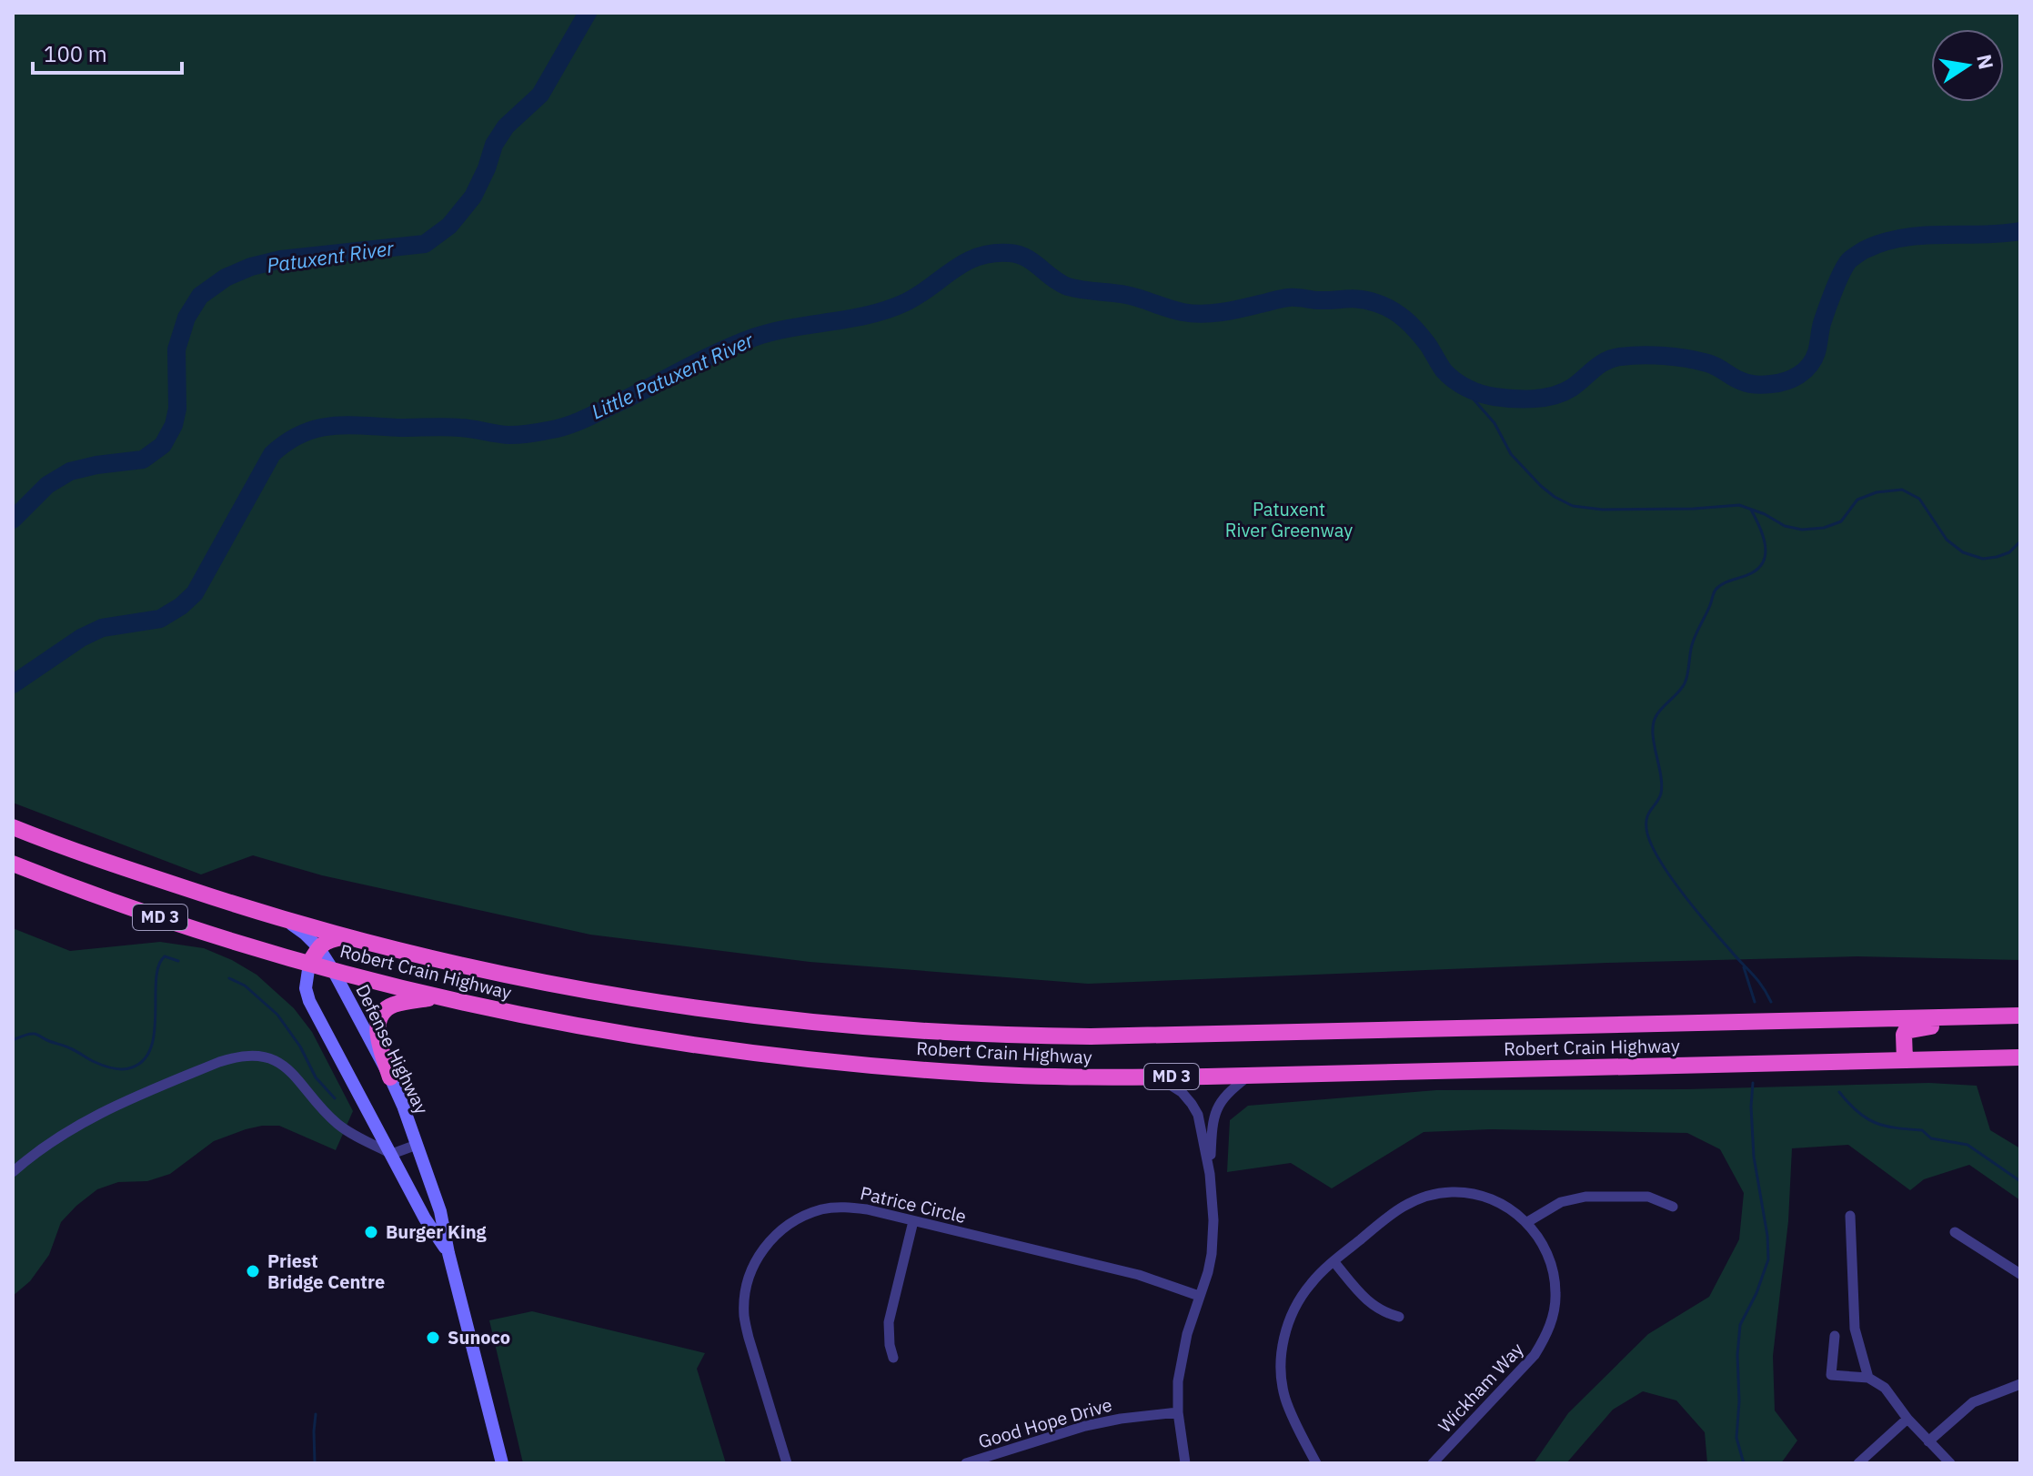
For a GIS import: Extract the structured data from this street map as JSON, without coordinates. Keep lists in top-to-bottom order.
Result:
{
  "streets": {
    "highway": ["MD 3", "Robert Crain Highway"],
    "main road": ["Defense Highway"],
    "street": ["Patrice Circle", "Wickham Way", "Good Hope Drive"]
  },
  "crossings": [
    ["Robert Crain Highway", "Defense Highway"]
  ],
  "water": ["Patuxent River", "Little Patuxent River"],
  "parks": ["Patuxent River Greenway"],
  "places": ["Burger King", "Priest Bridge Centre", "Sunoco"],
  "scale_bar": "100 m",
  "north": "right"
}
